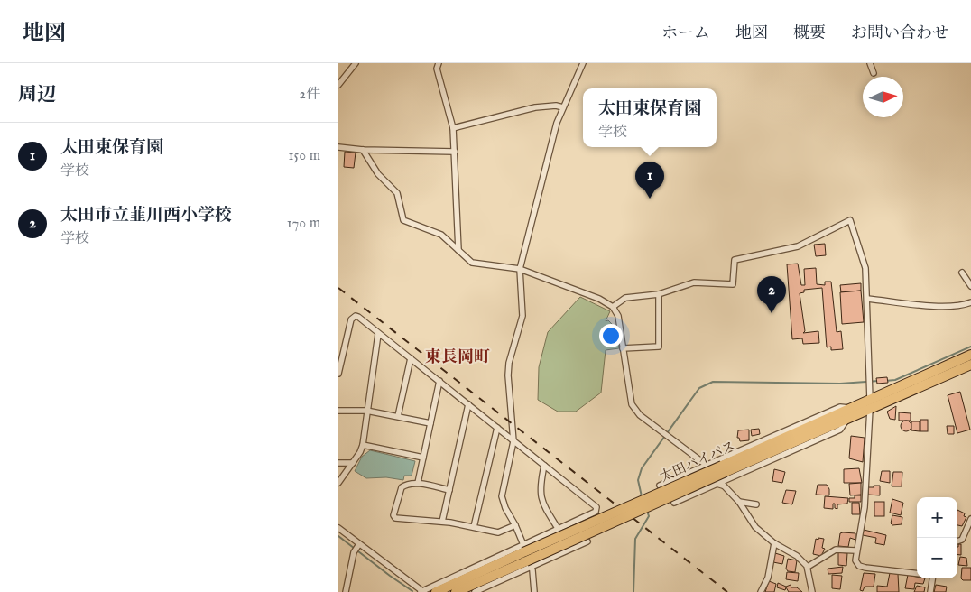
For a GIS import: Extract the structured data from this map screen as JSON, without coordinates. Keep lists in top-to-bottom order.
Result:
{
  "streets": {
    "highway": ["太田バイパス"]
  },
  "districts": ["東長岡町"],
  "north": "right",
  "page": {
    "header": "地図",
    "nav": [
      "ホーム",
      "地図",
      "概要",
      "お問い合わせ"
    ],
    "heading": ["周辺", "2件"],
    "popup": ["太田東保育園", "学校"],
    "list": [
      {
        "mark": "1",
        "name": "太田東保育園",
        "note": "学校",
        "value": "150 m"
      },
      {
        "mark": "2",
        "name": "太田市立韮川西小学校",
        "note": "学校",
        "value": "170 m"
      }
    ],
    "pins": ["1", "2"],
    "map_buttons": ["+", "−"]
  }
}
